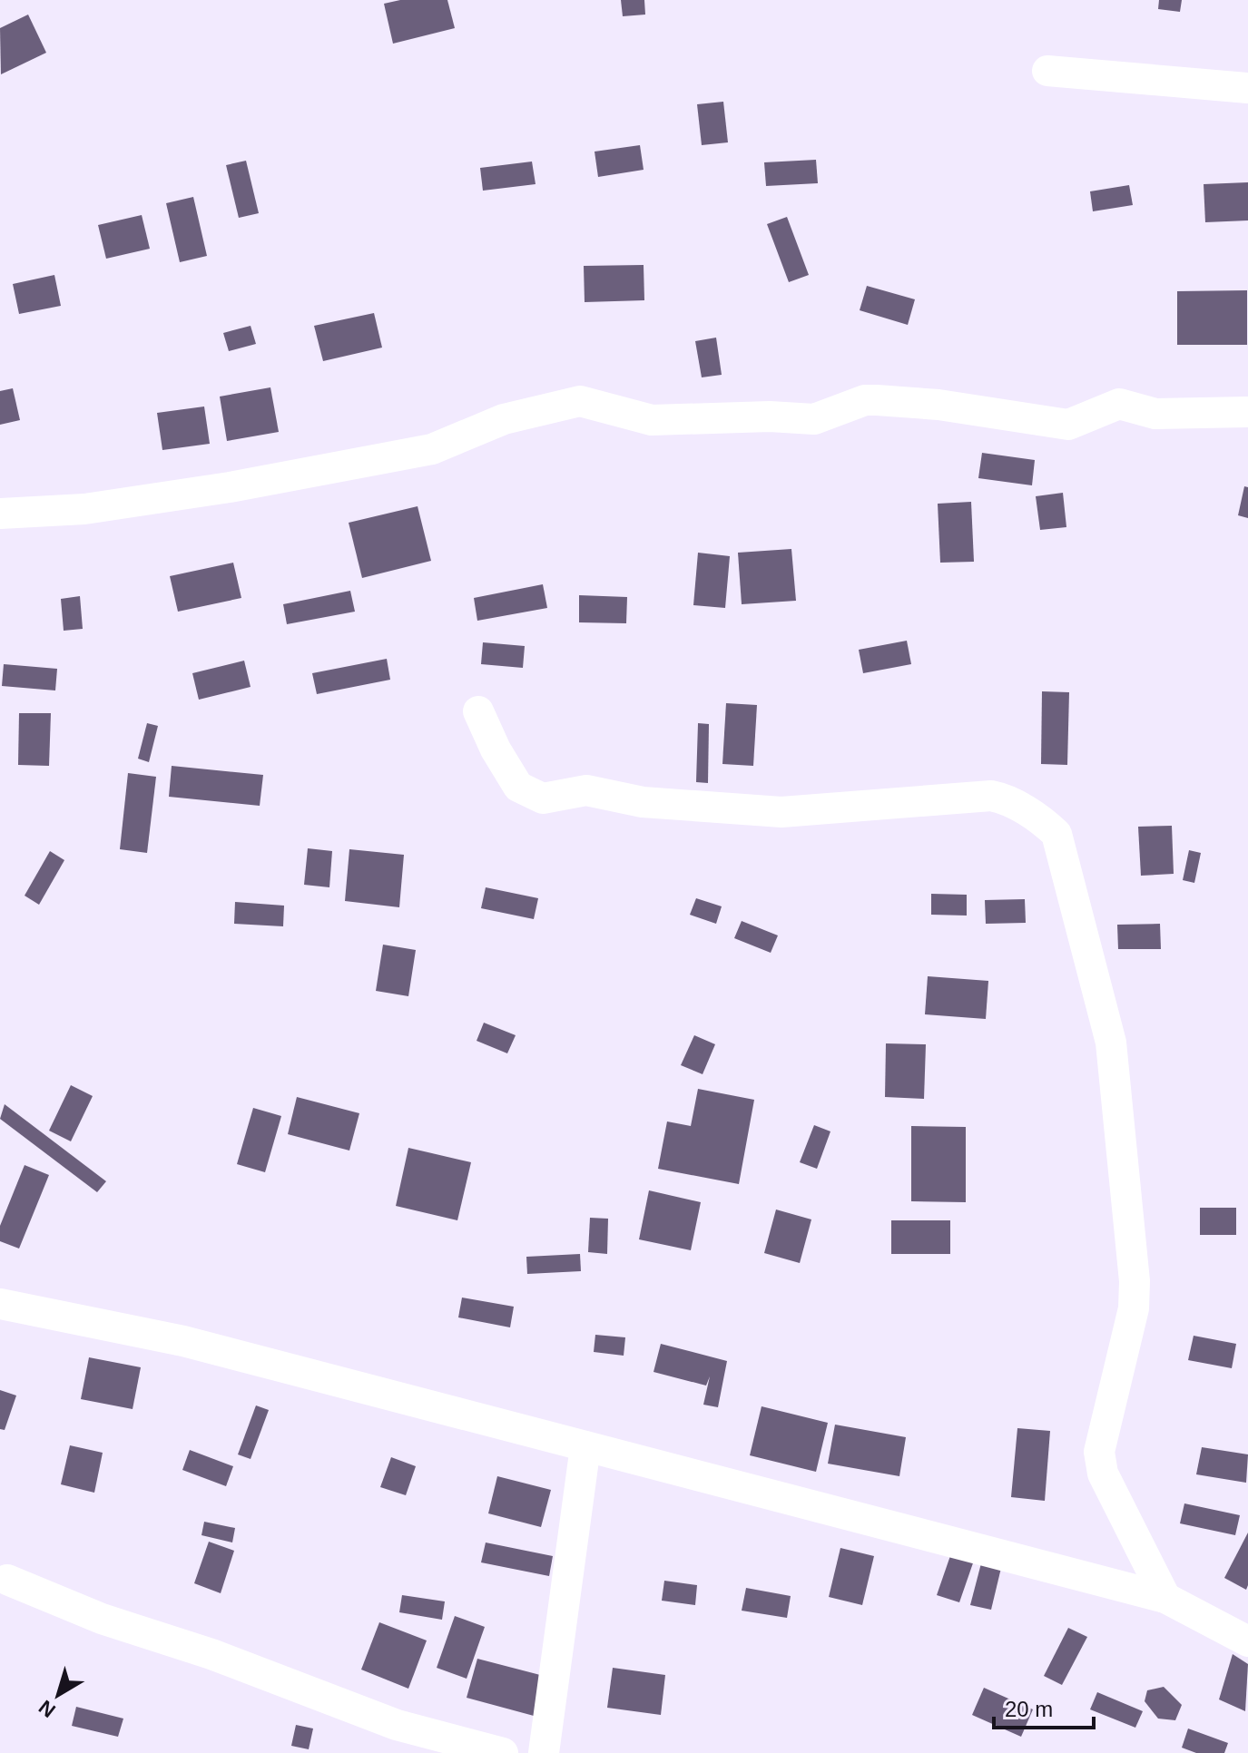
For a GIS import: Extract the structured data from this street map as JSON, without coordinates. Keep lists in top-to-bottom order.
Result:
{
  "scale_bar": "20 m",
  "north": "bottom left"
}
